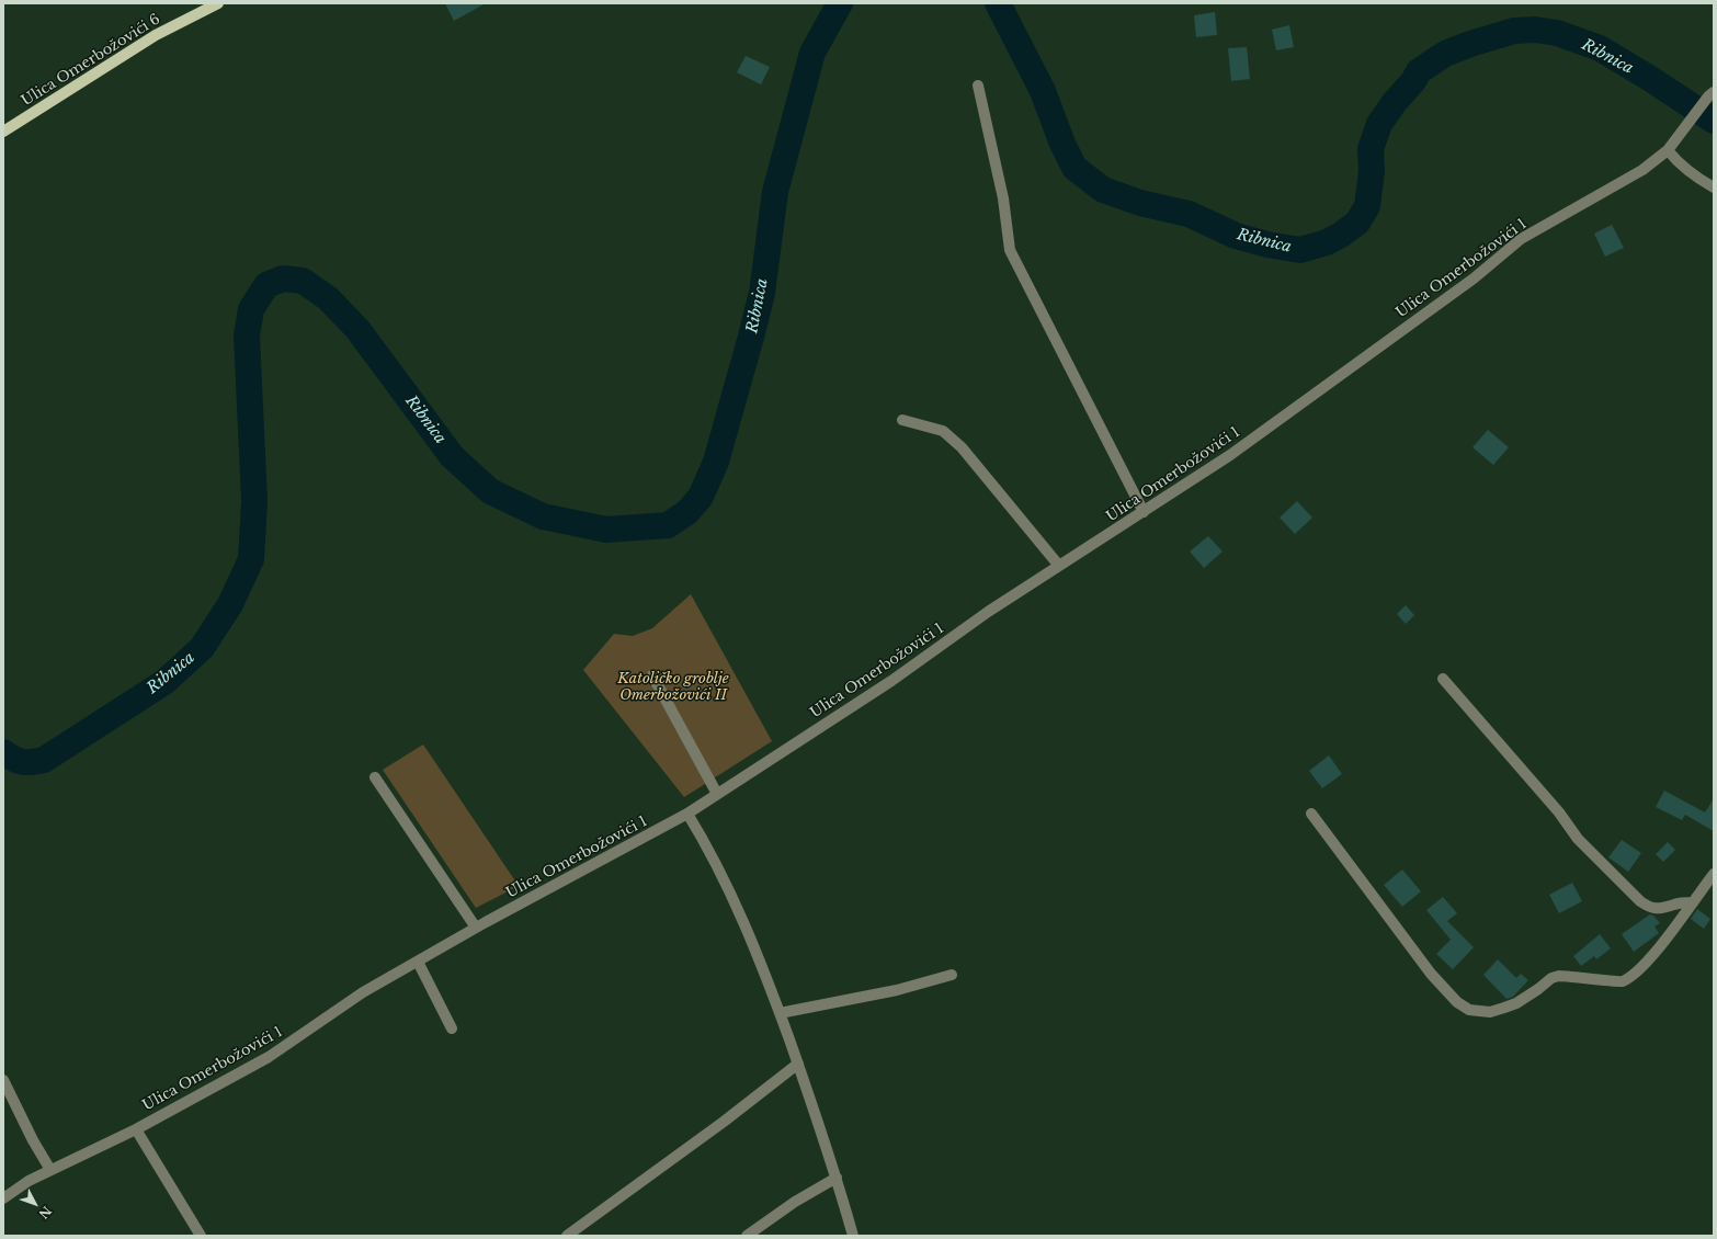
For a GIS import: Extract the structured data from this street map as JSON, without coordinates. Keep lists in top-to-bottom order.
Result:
{
  "streets": {
    "main road": ["Ulica Omerbožovići 6"],
    "street": ["Ulica Omerbožovići 1"]
  },
  "water": ["Ribnica"],
  "parks": ["Katoličko groblje Omerbožovići II"],
  "north": "bottom right"
}
